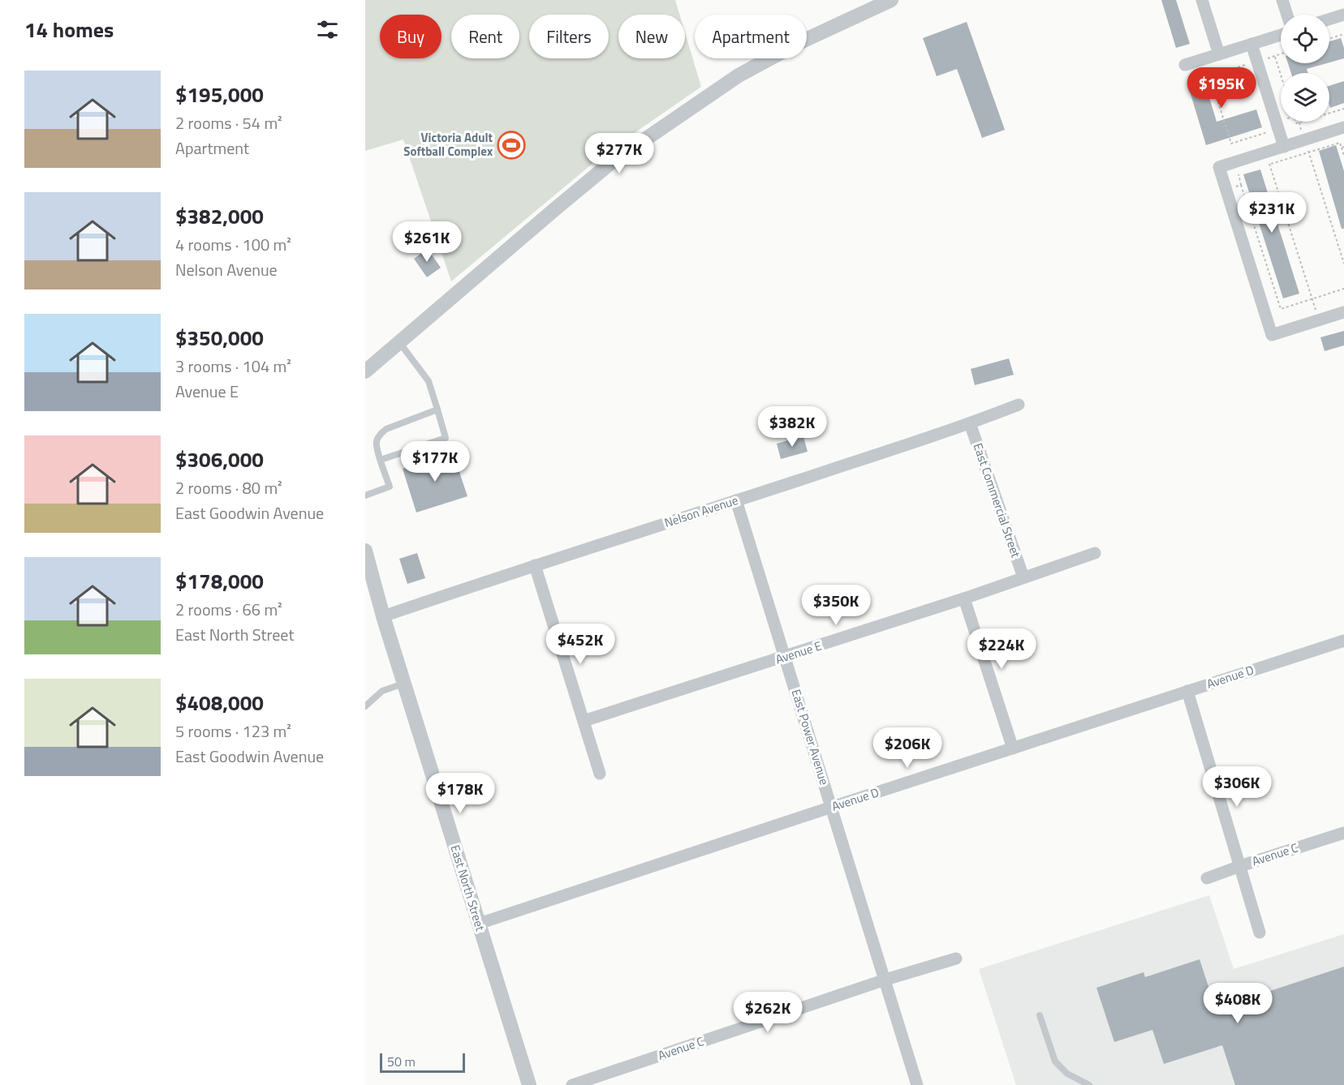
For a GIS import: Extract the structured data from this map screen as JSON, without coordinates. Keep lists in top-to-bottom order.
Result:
{
  "streets": {
    "street": [
      "East Commercial Street",
      "Nelson Avenue",
      "Avenue E",
      "Avenue D",
      "East Power Avenue",
      "Avenue C",
      "East North Street"
    ]
  },
  "crossings": [
    ["East Commercial Street", "Nelson Avenue"],
    ["East Commercial Street", "Avenue E"],
    ["Nelson Avenue", "East Power Avenue"],
    ["Nelson Avenue", "East North Street"],
    ["Avenue E", "East Power Avenue"],
    ["Avenue D", "East Power Avenue"],
    ["Avenue D", "East North Street"],
    ["East Power Avenue", "Avenue C"]
  ],
  "places": {
    "sports": ["Victoria Adult Softball Complex"]
  },
  "scale_bar": "50 m",
  "page": {
    "heading": "14 homes",
    "chip": [
      "Buy",
      "Rent",
      "Filters",
      "New",
      "Apartment"
    ],
    "list": [
      {
        "name": "$195,000",
        "note": "2 rooms · 54 m² · Apartment"
      },
      {
        "name": "$382,000",
        "note": "4 rooms · 100 m² · Nelson Avenue"
      },
      {
        "name": "$350,000",
        "note": "3 rooms · 104 m² · Avenue E"
      },
      {
        "name": "$306,000",
        "note": "2 rooms · 80 m² · East Goodwin Avenue"
      },
      {
        "name": "$178,000",
        "note": "2 rooms · 66 m² · East North Street"
      },
      {
        "name": "$408,000",
        "note": "5 rooms · 123 m² · East Goodwin Avenue"
      }
    ],
    "price": [
      "$195K",
      "$277K",
      "$231K",
      "$261K",
      "$382K",
      "$177K",
      "$350K",
      "$452K",
      "$224K",
      "$206K",
      "$306K",
      "$178K",
      "$408K",
      "$262K"
    ],
    "scale": "50 m"
  }
}
